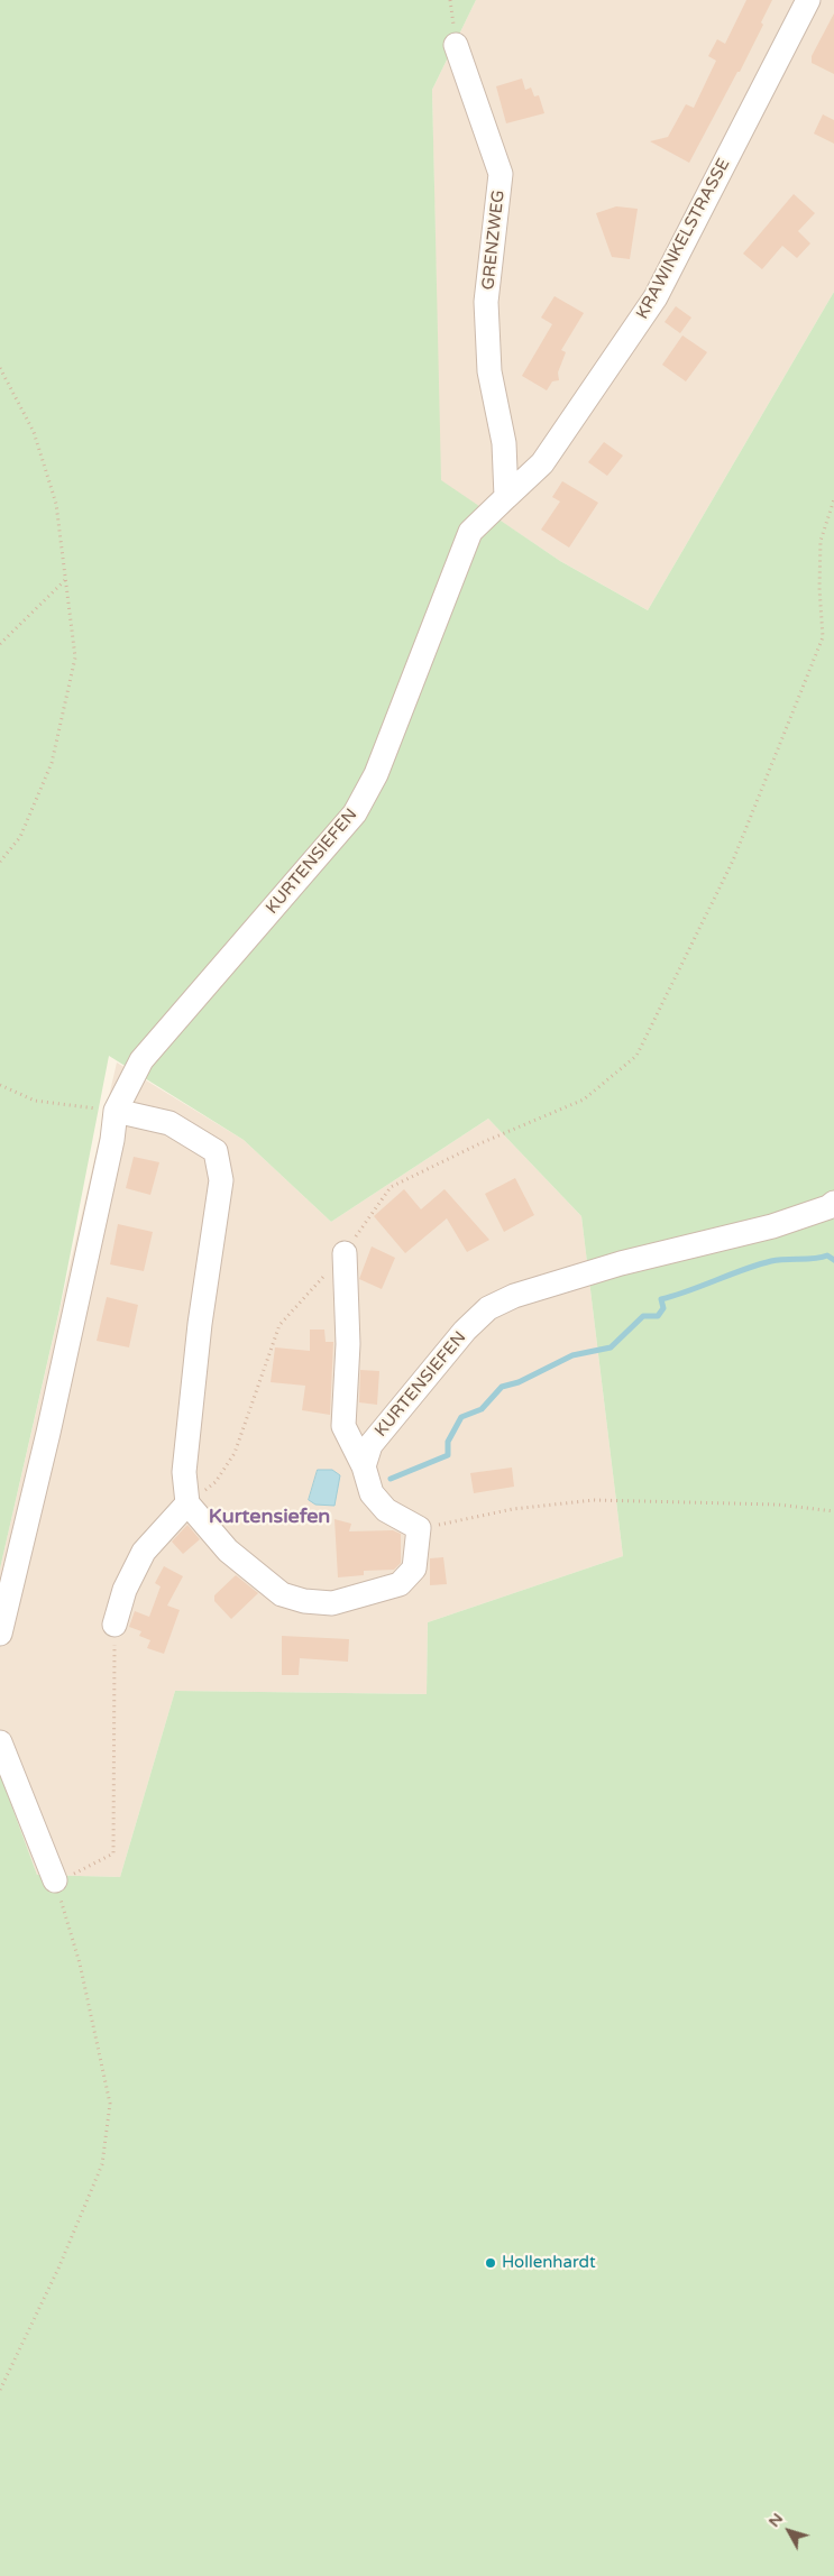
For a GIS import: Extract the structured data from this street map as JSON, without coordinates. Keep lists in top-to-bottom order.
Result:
{
  "streets": {
    "street": ["KRAWINKELSTRASSE", "GRENZWEG", "KURTENSIEFEN"]
  },
  "crossings": [
    ["KRAWINKELSTRASSE", "GRENZWEG"],
    ["KRAWINKELSTRASSE", "KURTENSIEFEN"],
    ["GRENZWEG", "KURTENSIEFEN"]
  ],
  "districts": ["Kurtensiefen"],
  "places": ["Hollenhardt"],
  "north": "top left"
}
